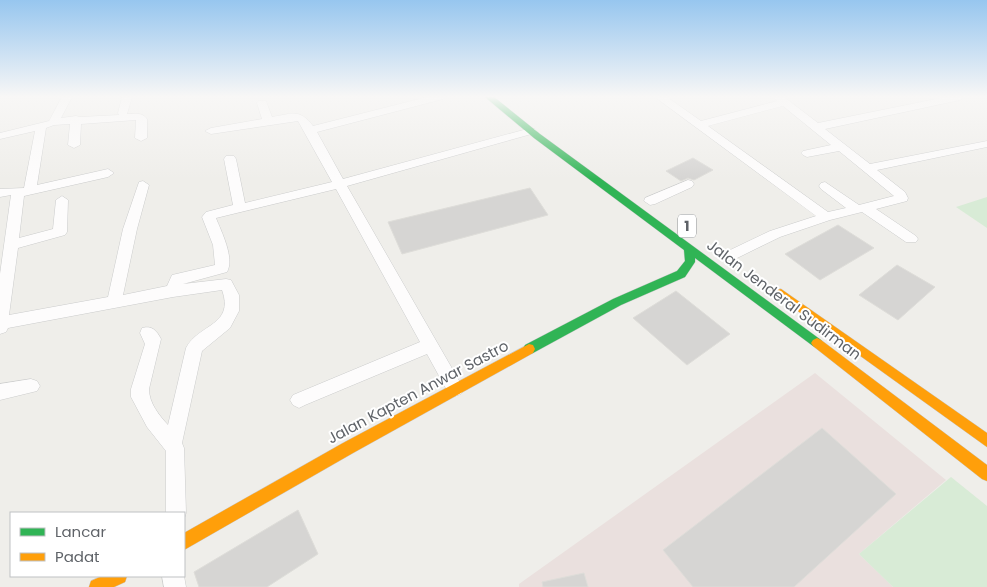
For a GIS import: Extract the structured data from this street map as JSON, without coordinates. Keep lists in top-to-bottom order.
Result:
{
  "streets": {
    "main road": ["1", "Jalan Jenderal Sudirman", "Jalan Kapten Anwar Sastro"]
  },
  "crossings": [
    ["Jalan Jenderal Sudirman", "Jalan Kapten Anwar Sastro"]
  ],
  "legend": ["Lancar", "Padat"]
}
